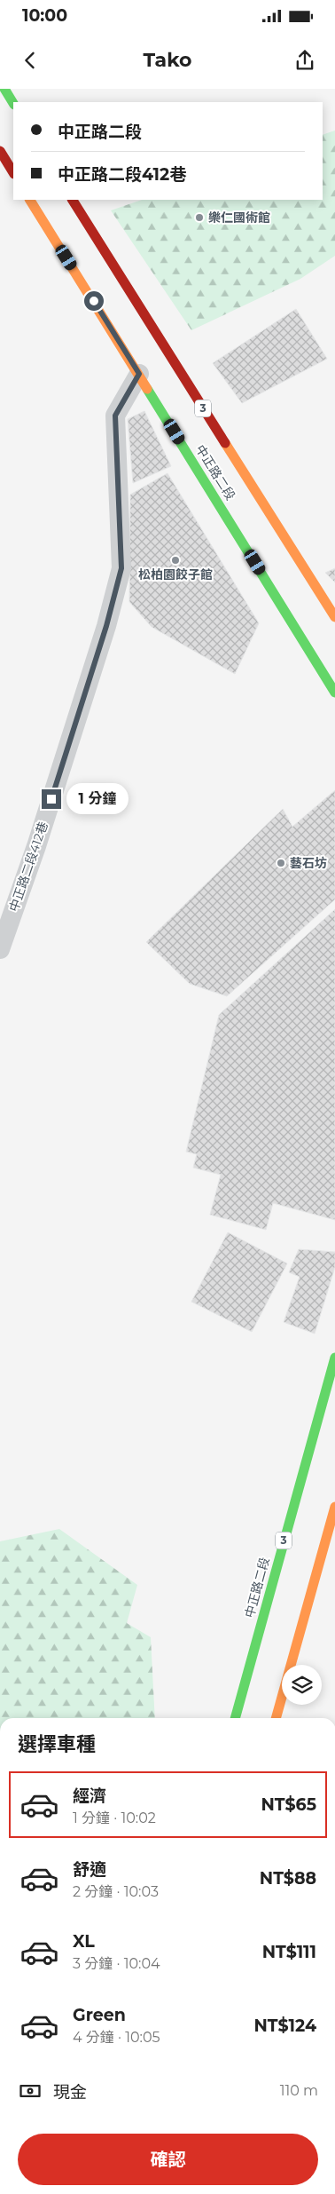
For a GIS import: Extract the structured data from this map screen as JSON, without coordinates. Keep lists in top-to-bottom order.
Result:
{
  "streets": {
    "main road": ["3", "中正路二段"],
    "lane": ["中正路二段412巷"]
  },
  "crossings": [
    ["中正路二段", "中正路二段412巷"]
  ],
  "places": ["樂仁國術館", "松柏園餃子館", "藝石坊"],
  "page": {
    "status": "10:00",
    "header": "Tako",
    "banner": ["中正路二段", "中正路二段412巷"],
    "bubble": "1 分鐘",
    "heading": "選擇車種",
    "list": [
      {
        "name": "經濟",
        "note": "1 分鐘 · 10:02",
        "value": "NT$65"
      },
      {
        "name": "舒適",
        "note": "2 分鐘 · 10:03",
        "value": "NT$88"
      },
      {
        "name": "XL",
        "note": "3 分鐘 · 10:04",
        "value": "NT$111"
      },
      {
        "name": "Green",
        "note": "4 分鐘 · 10:05",
        "value": "NT$124"
      }
    ],
    "pay": ["現金", "110 m"],
    "buttons": "確認"
  }
}
